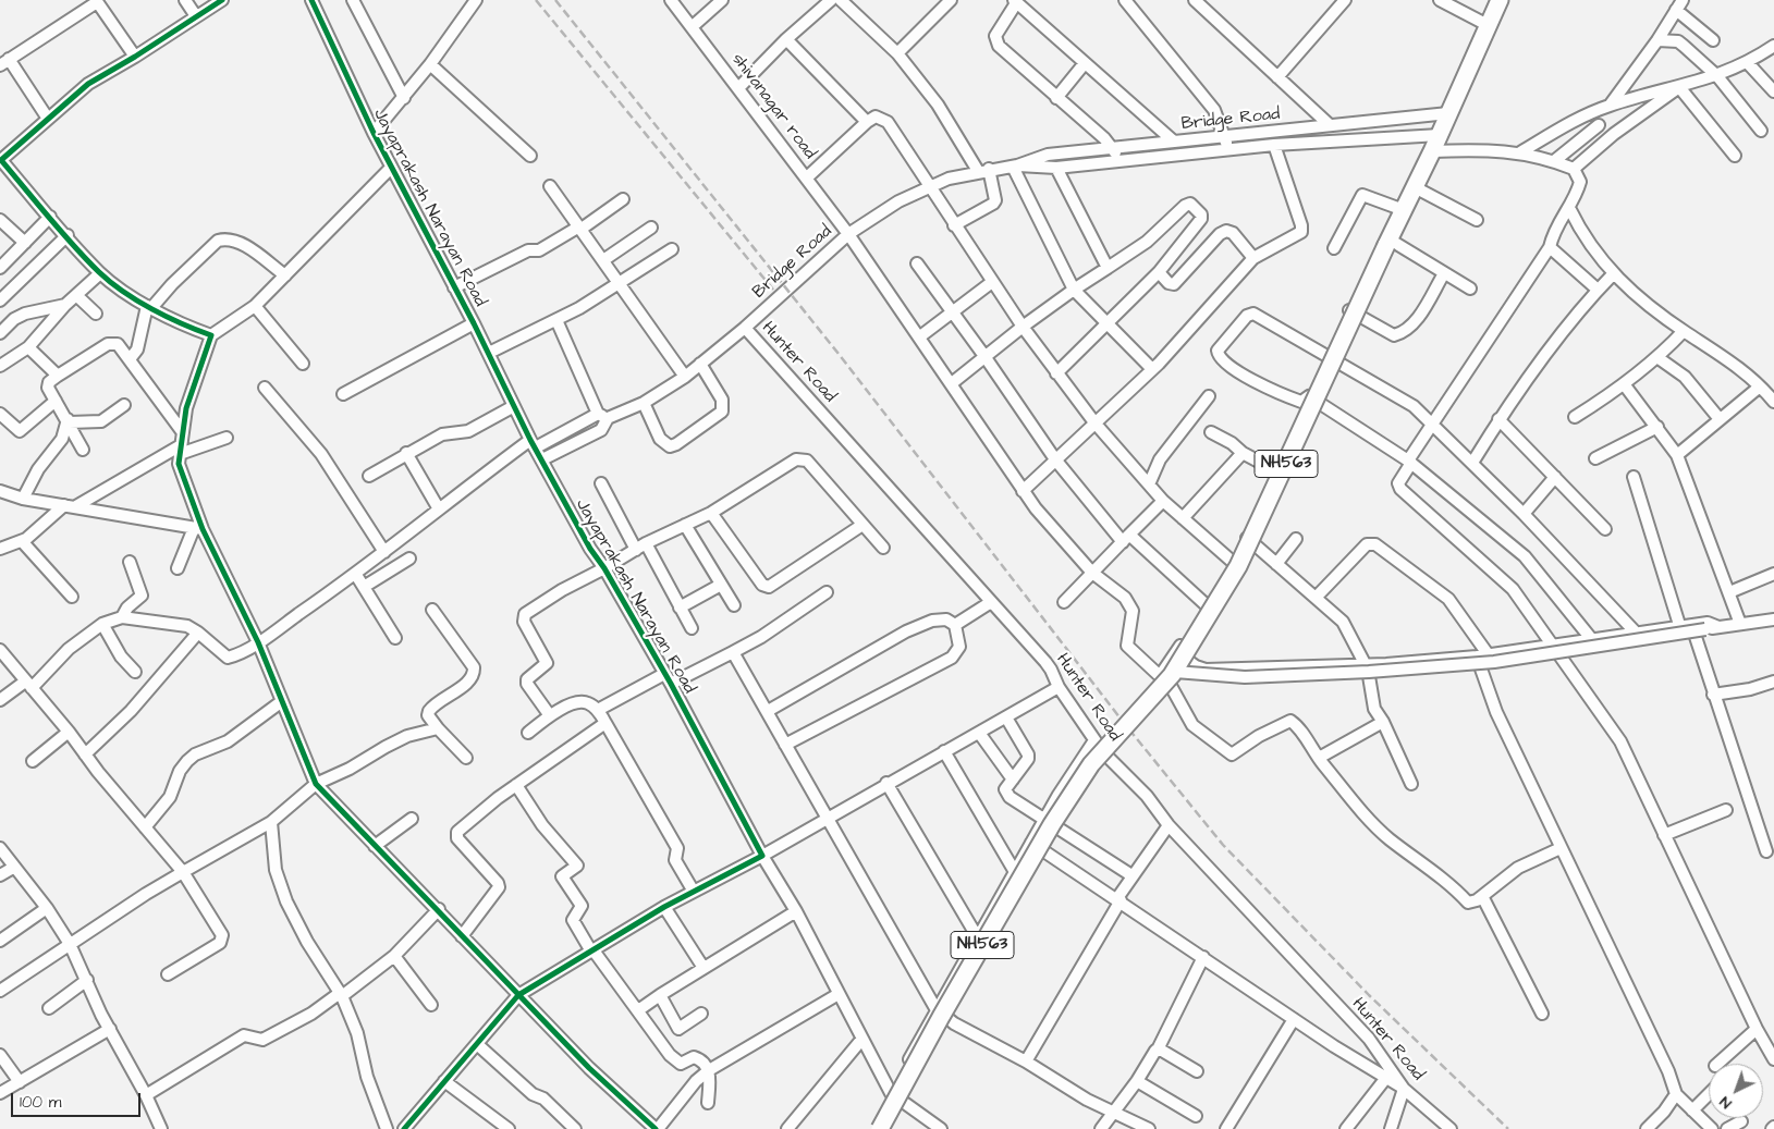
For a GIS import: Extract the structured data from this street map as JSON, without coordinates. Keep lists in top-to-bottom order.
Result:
{
  "streets": {
    "highway": ["NH563"],
    "street": [
      "shivanagar road",
      "Bridge Road",
      "Jayaprakash Narayan Road",
      "Hunter Road"
    ]
  },
  "crossings": [
    ["shivanagar road", "Bridge Road"],
    ["shivanagar road", "NH563"],
    ["Bridge Road", "Jayaprakash Narayan Road"],
    ["Bridge Road", "Hunter Road"],
    ["Bridge Road", "NH563"]
  ],
  "scale_bar": "100 m",
  "north": "bottom left"
}
